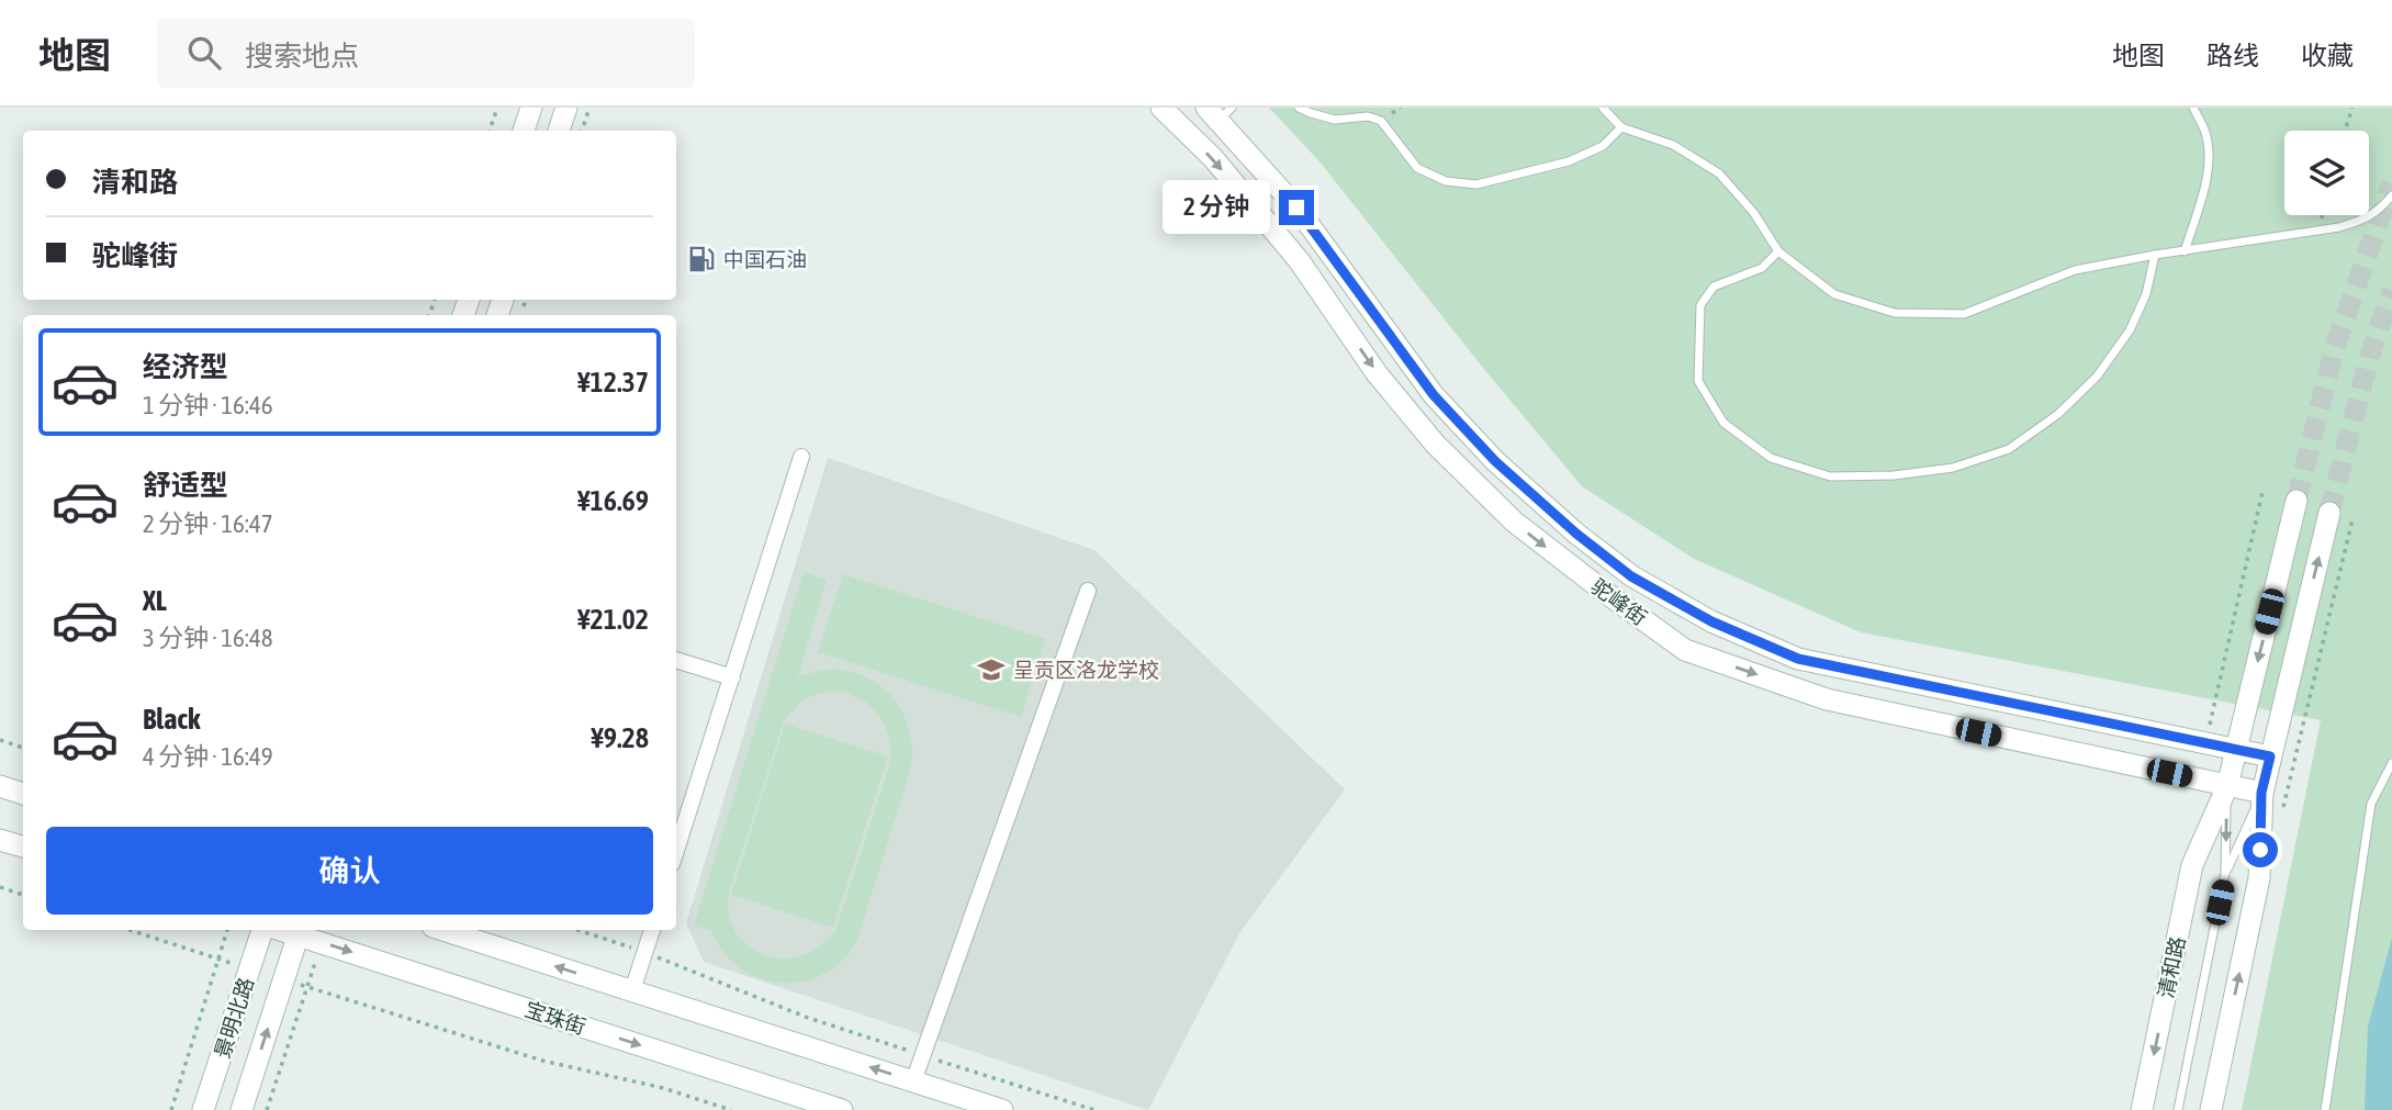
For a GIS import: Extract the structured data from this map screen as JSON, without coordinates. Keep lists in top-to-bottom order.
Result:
{
  "streets": {
    "main road": [
      "驼峰街",
      "清和路",
      "景明北路",
      "宝珠街"
    ]
  },
  "crossings": [
    ["驼峰街", "清和路"],
    ["景明北路", "宝珠街"]
  ],
  "places": {
    "fuel station": ["中国石油"],
    "school or university": ["呈贡区洛龙学校"]
  },
  "page": {
    "header": "地图",
    "search": "搜索地点",
    "nav": ["地图", "路线", "收藏"],
    "banner": ["清和路", "驼峰街"],
    "bubble": "2 分钟",
    "list": [
      {
        "name": "经济型",
        "note": "1 分钟 · 16:46",
        "value": "¥12.37"
      },
      {
        "name": "舒适型",
        "note": "2 分钟 · 16:47",
        "value": "¥16.69"
      },
      {
        "name": "XL",
        "note": "3 分钟 · 16:48",
        "value": "¥21.02"
      },
      {
        "name": "Black",
        "note": "4 分钟 · 16:49",
        "value": "¥9.28"
      }
    ],
    "buttons": "确认"
  }
}
